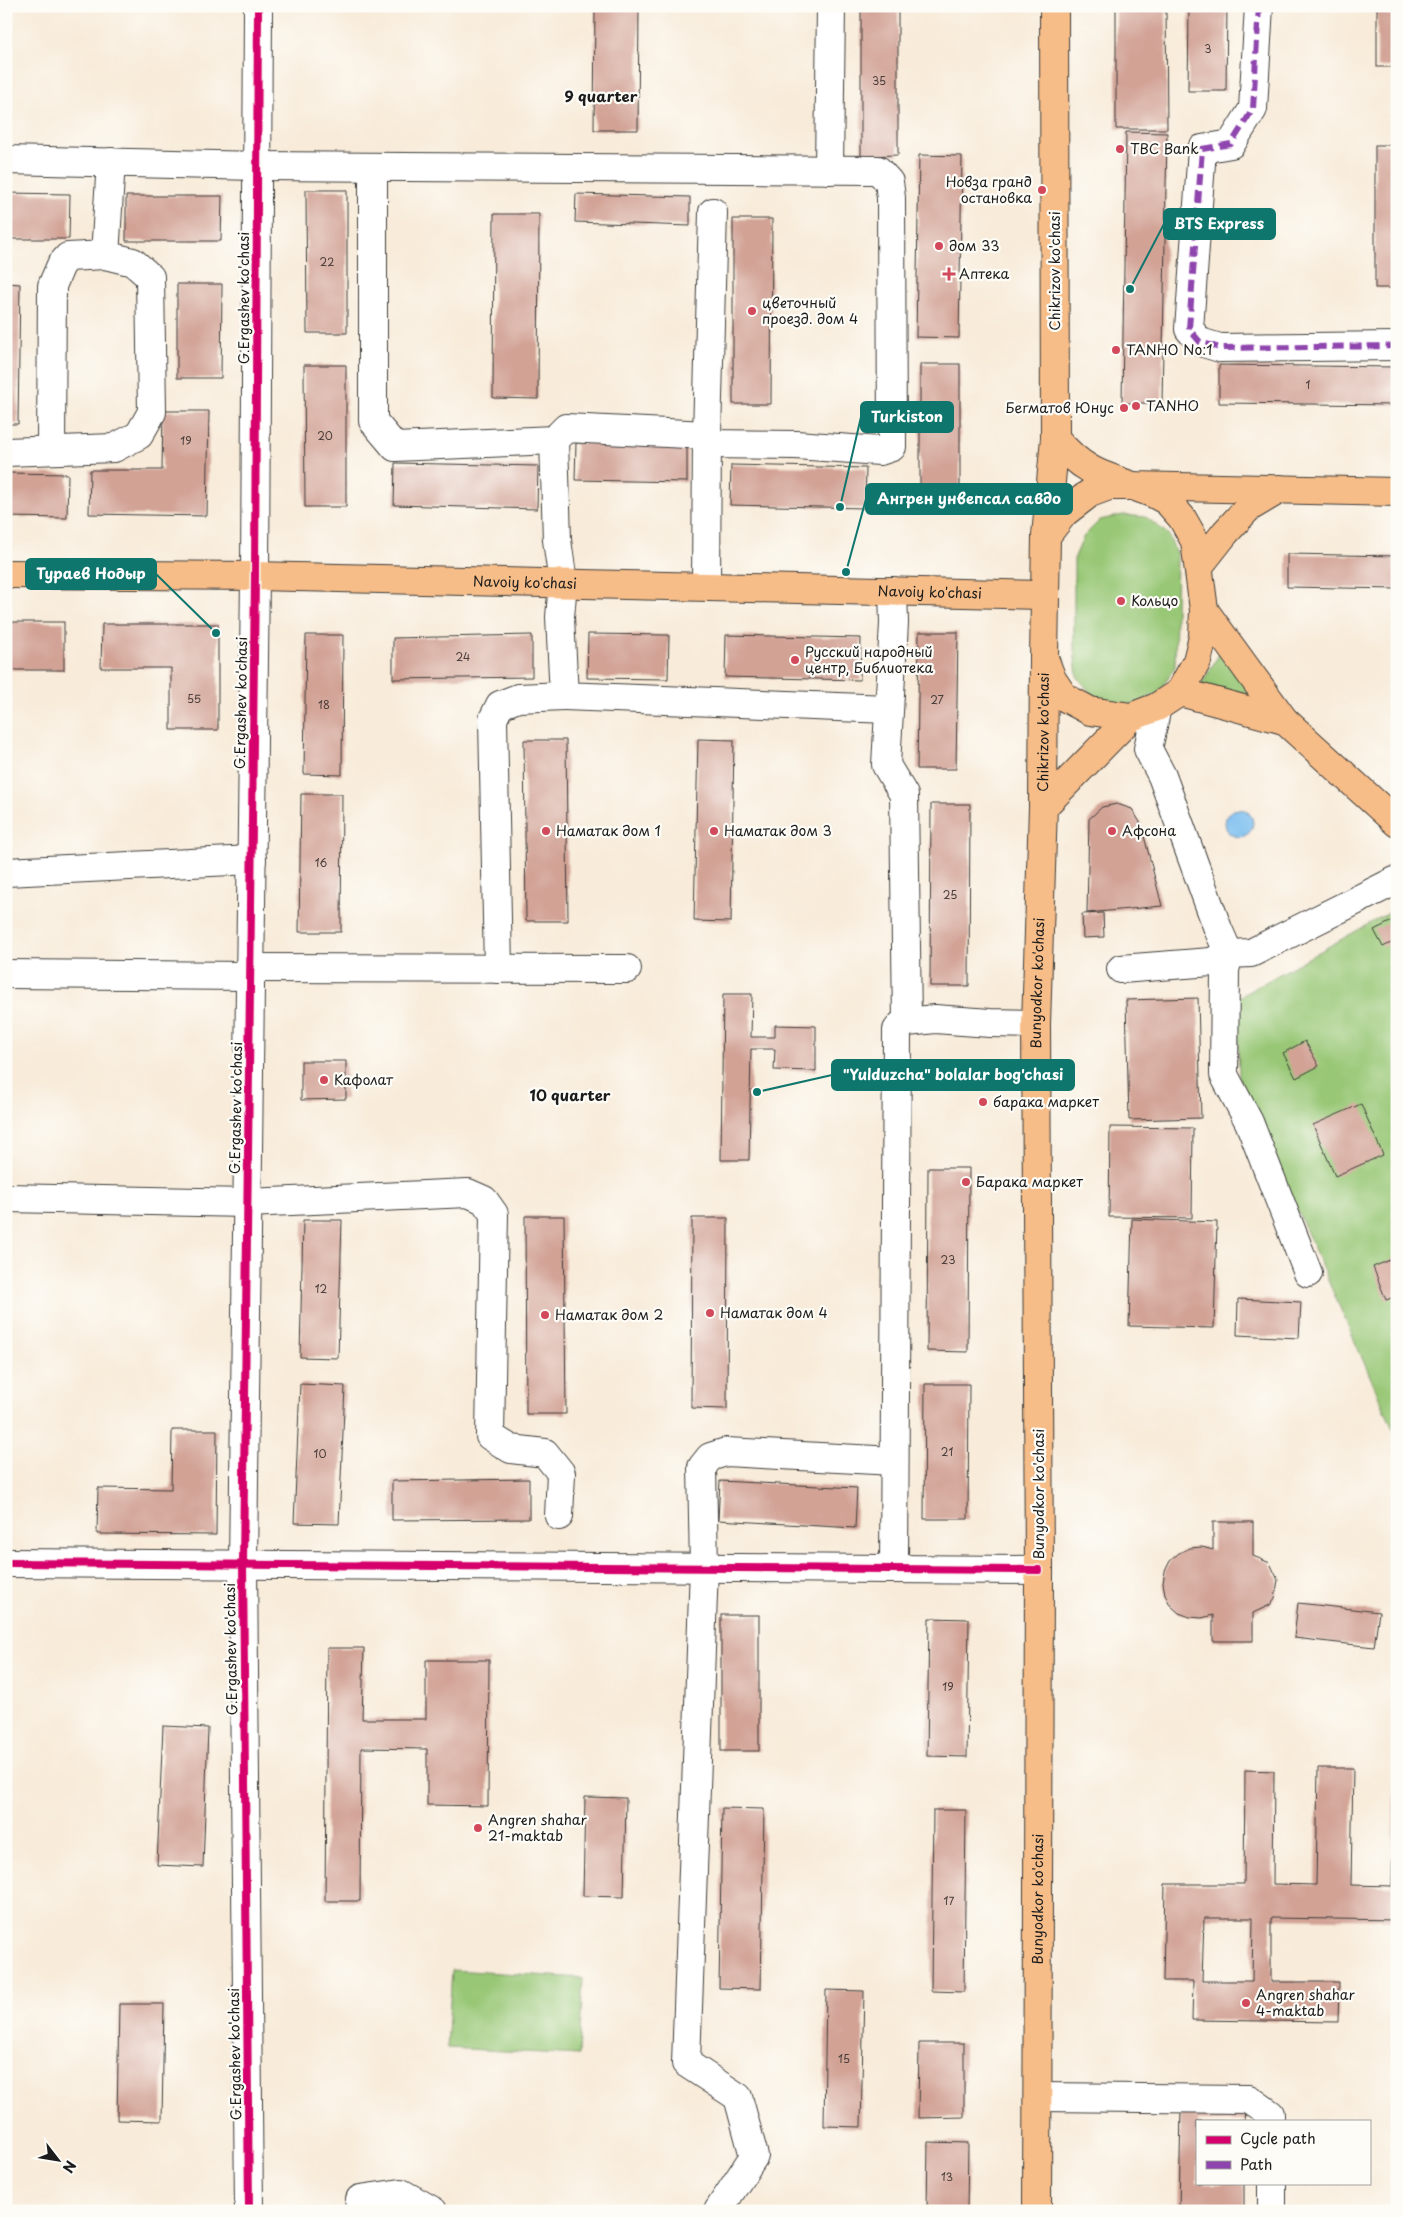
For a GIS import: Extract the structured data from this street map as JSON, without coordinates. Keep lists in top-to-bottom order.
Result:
{
  "streets": {
    "main road": ["Chikrizov ko'chasi", "Navoiy ko'chasi", "Bunyodkor ko'chasi"],
    "street": ["G.Ergashev ko'chasi"]
  },
  "crossings": [
    ["Chikrizov ko'chasi", "Navoiy ko'chasi"],
    ["Chikrizov ko'chasi", "Bunyodkor ko'chasi"],
    ["G.Ergashev ko'chasi", "Navoiy ko'chasi"]
  ],
  "districts": ["9 quarter", "10 quarter"],
  "places": {
    "other": [
      "TBC Bank",
      "Новза гранд остановка",
      "дом 33",
      "BTS Express",
      "цветочный проезд. дом 4",
      "TANHO No:1",
      "TANHO",
      "Бегматов Юнус",
      "Turkiston",
      "Ангрен унвепсал савдо",
      "Кольцо",
      "Тураев Нодыр",
      "Русский народный центр, Библиотека",
      "Наматак дом 1",
      "Наматак дом 3",
      "Афсона",
      "Кафолат",
      "\"Yulduzcha\" bolalar bog'chasi",
      "барака маркет",
      "Барака маркет",
      "Наматак дом 4",
      "Наматак дом 2",
      "Angren shahar 21-maktab",
      "Angren shahar 4-maktab"
    ],
    "health": ["Аптека"]
  },
  "house_numbers": [
    "3",
    "35",
    "22",
    "1",
    "20",
    "19",
    "24",
    "55",
    "27",
    "18",
    "16",
    "25",
    "23",
    "12",
    "21",
    "10",
    "19",
    "17",
    "15",
    "13"
  ],
  "legend": ["Cycle path", "Path"],
  "north": "bottom right"
}
